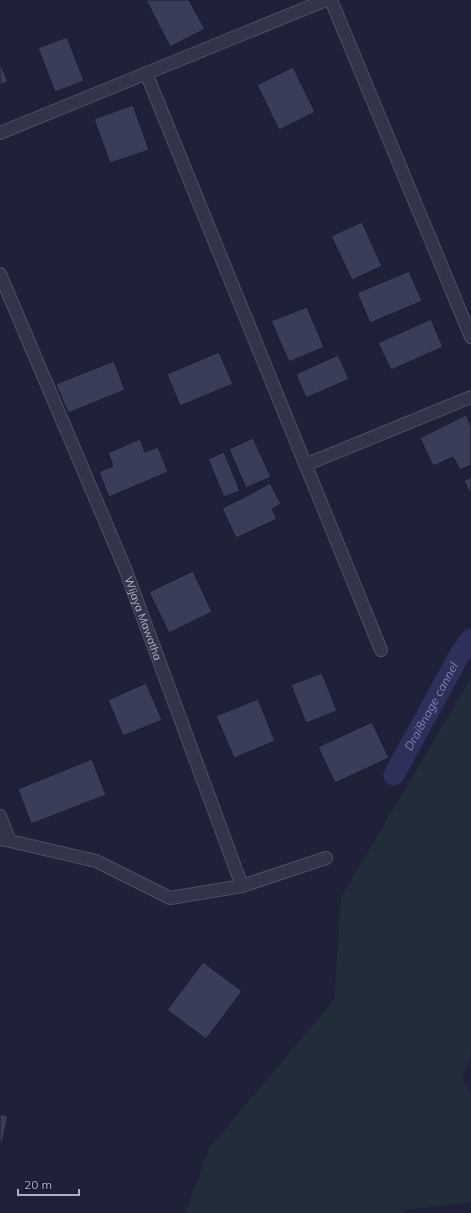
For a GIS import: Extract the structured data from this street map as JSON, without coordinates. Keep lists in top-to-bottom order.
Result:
{
  "streets": {
    "street": ["Wijaya Mawatha"]
  },
  "water": ["Drai8nage cannel"],
  "scale_bar": "20 m"
}
